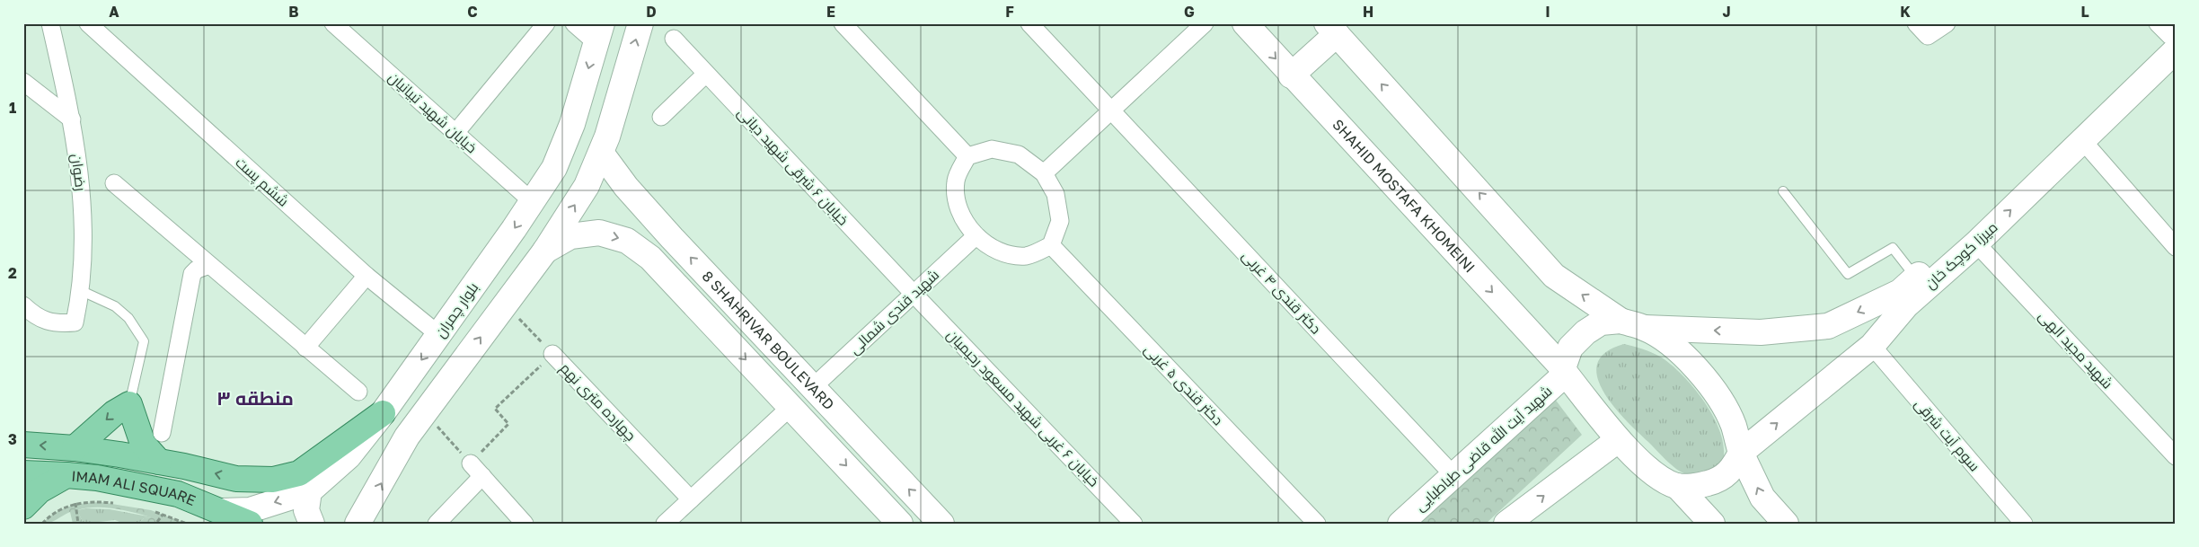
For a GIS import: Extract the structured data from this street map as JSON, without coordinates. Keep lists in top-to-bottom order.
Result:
{
  "streets": {
    "main road": [
      "SHAHID MOSTAFA KHOMEINI",
      "میرزا کوچک خان",
      "بلوار چمران",
      "8 SHAHRIVAR BOULEVARD",
      "شهید آیت الله قاضی طباطبایی",
      "IMAM ALI SQUARE"
    ],
    "street": [
      "خیابان شهید تبیانیان",
      "خیابان ۶ شرقی شهید دیانی",
      "رضوان",
      "ششم پست",
      "دکتر قندی ۴ غربی",
      "شهید قندی شمالی",
      "شهید مجید الهی",
      "دکتر قندی ۵ غربی",
      "چهارده متری نهم",
      "خیابان ۶ غربی شهید مسعود رحیمیان",
      "سوم آیت شرقی"
    ]
  },
  "crossings": [
    ["خیابان شهید تبیانیان", "بلوار چمران"],
    ["خیابان ۶ شرقی شهید دیانی", "شهید قندی شمالی"],
    ["خیابان ۶ شرقی شهید دیانی", "خیابان ۶ غربی شهید مسعود رحیمیان"],
    ["ششم پست", "بلوار چمران"],
    ["SHAHID MOSTAFA KHOMEINI", "میرزا کوچک خان"],
    ["SHAHID MOSTAFA KHOMEINI", "شهید آیت الله قاضی طباطبایی"],
    ["میرزا کوچک خان", "شهید مجید الهی"],
    ["میرزا کوچک خان", "سوم آیت شرقی"],
    ["دکتر قندی ۴ غربی", "شهید آیت الله قاضی طباطبایی"],
    ["بلوار چمران", "IMAM ALI SQUARE"],
    ["شهید قندی شمالی", "8 SHAHRIVAR BOULEVARD"],
    ["شهید قندی شمالی", "دکتر قندی ۵ غربی"],
    ["شهید قندی شمالی", "خیابان ۶ غربی شهید مسعود رحیمیان"]
  ],
  "districts": ["منطقه ۳"],
  "grid": {
    "columns": [
      "A",
      "B",
      "C",
      "D",
      "E",
      "F",
      "G",
      "H",
      "I",
      "J",
      "K",
      "L"
    ],
    "rows": ["1", "2", "3"]
  }
}
